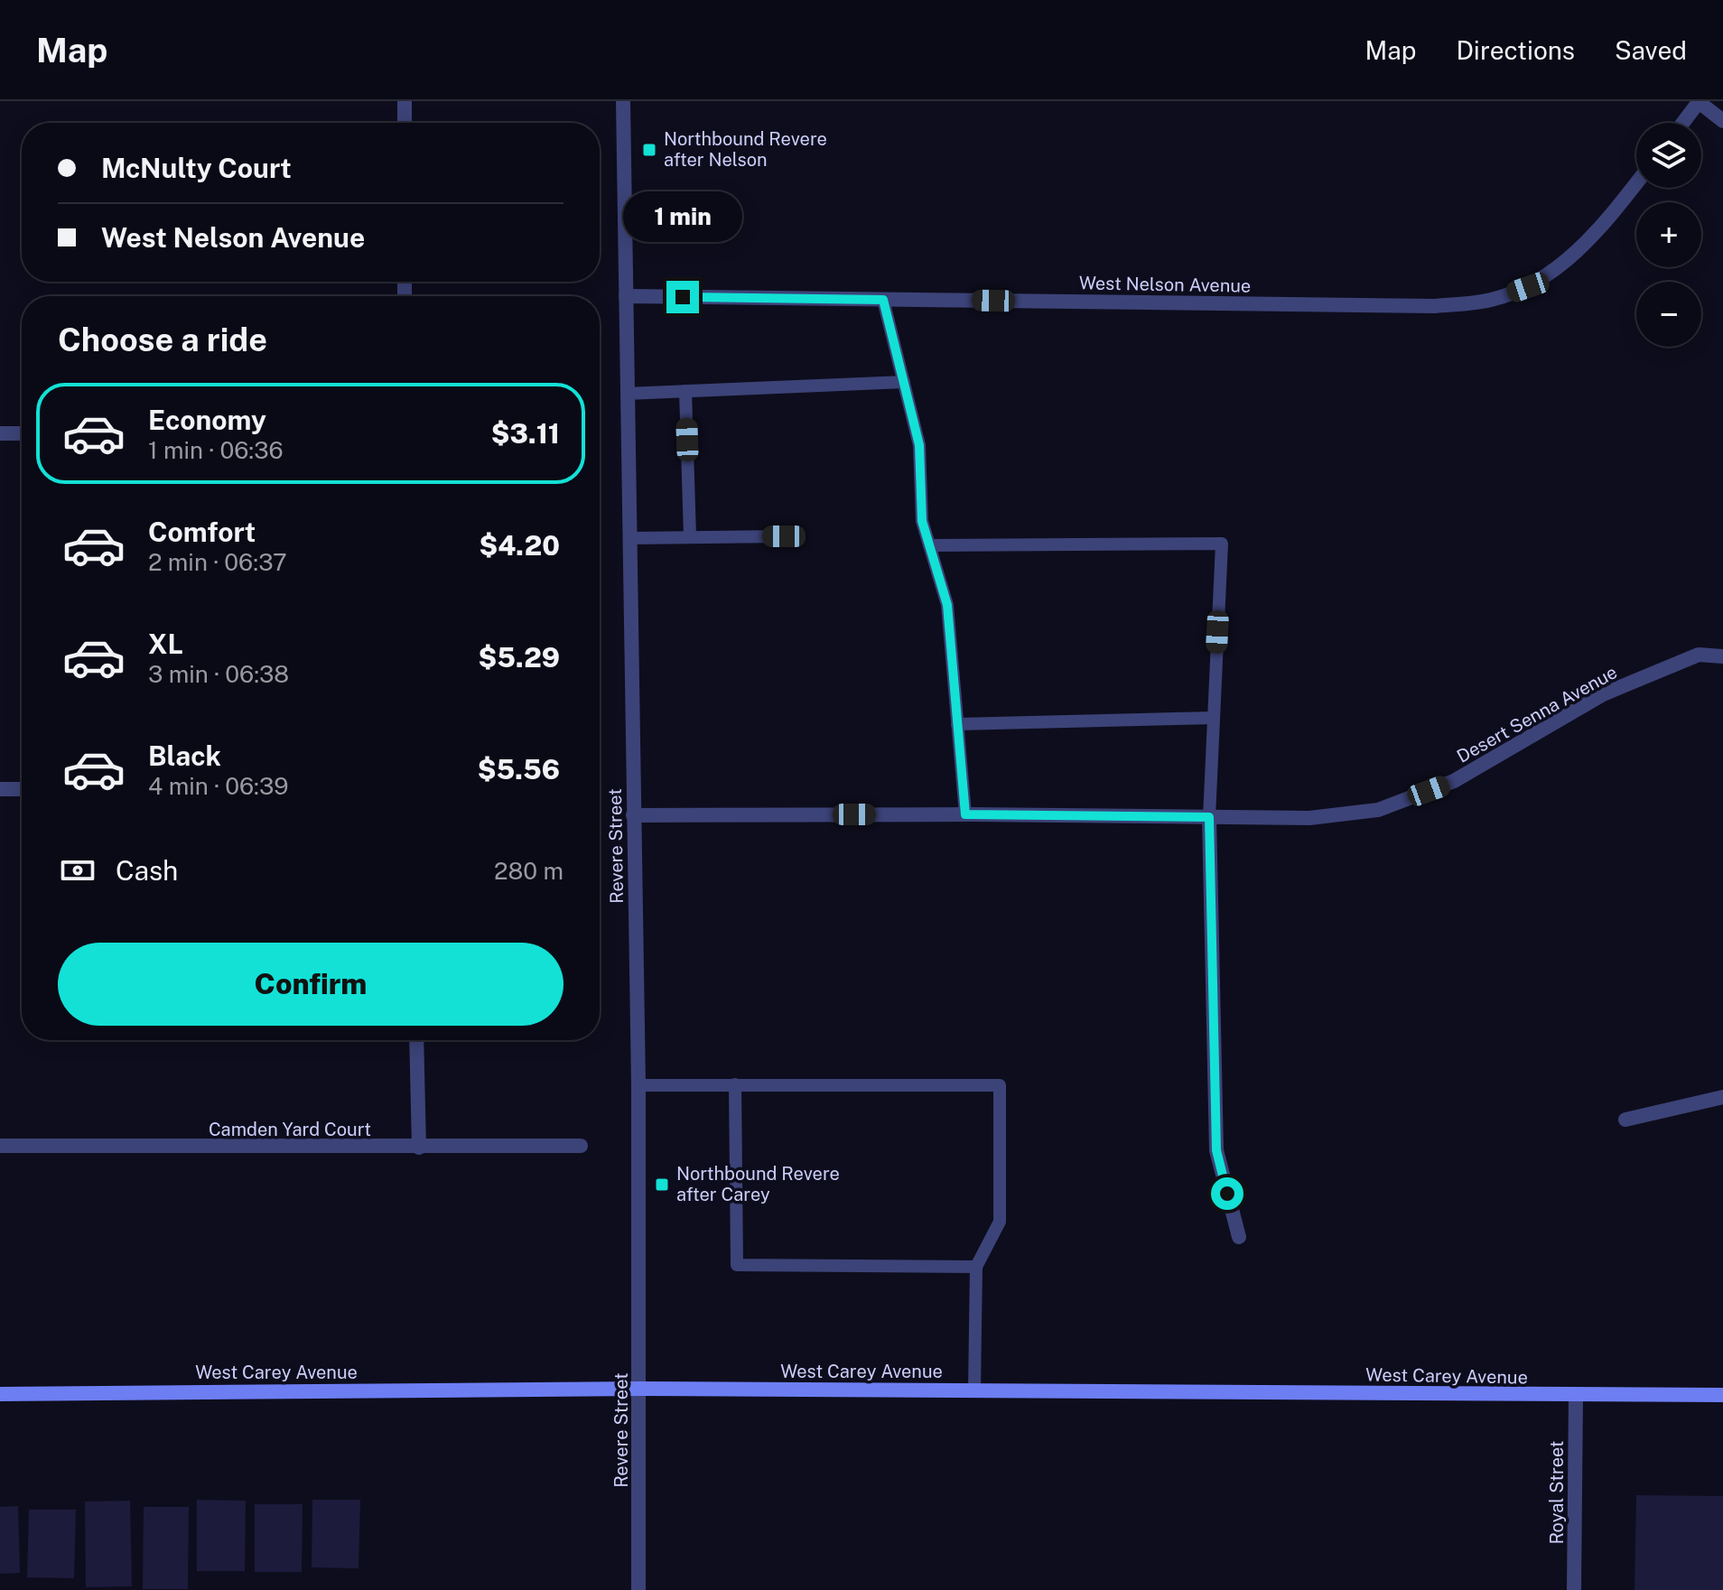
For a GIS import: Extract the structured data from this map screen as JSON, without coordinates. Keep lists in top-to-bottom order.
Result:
{
  "streets": {
    "main road": ["West Carey Avenue"],
    "street": [
      "West Nelson Avenue",
      "Desert Senna Avenue",
      "Revere Street",
      "Camden Yard Court",
      "Royal Street"
    ]
  },
  "crossings": [
    ["West Nelson Avenue", "Revere Street"],
    ["Desert Senna Avenue", "Revere Street"],
    ["Revere Street", "West Carey Avenue"],
    ["West Carey Avenue", "Royal Street"]
  ],
  "places": {
    "transit": ["Northbound Revere after Nelson", "Northbound Revere after Carey"]
  },
  "page": {
    "header": "Map",
    "nav": ["Map", "Directions", "Saved"],
    "map_buttons": ["+", "−"],
    "banner": ["McNulty Court", "West Nelson Avenue"],
    "bubble": "1 min",
    "heading": "Choose a ride",
    "list": [
      {
        "name": "Economy",
        "note": "1 min · 06:36",
        "value": "$3.11"
      },
      {
        "name": "Comfort",
        "note": "2 min · 06:37",
        "value": "$4.20"
      },
      {
        "name": "XL",
        "note": "3 min · 06:38",
        "value": "$5.29"
      },
      {
        "name": "Black",
        "note": "4 min · 06:39",
        "value": "$5.56"
      }
    ],
    "pay": ["Cash", "280 m"],
    "buttons": "Confirm"
  }
}
